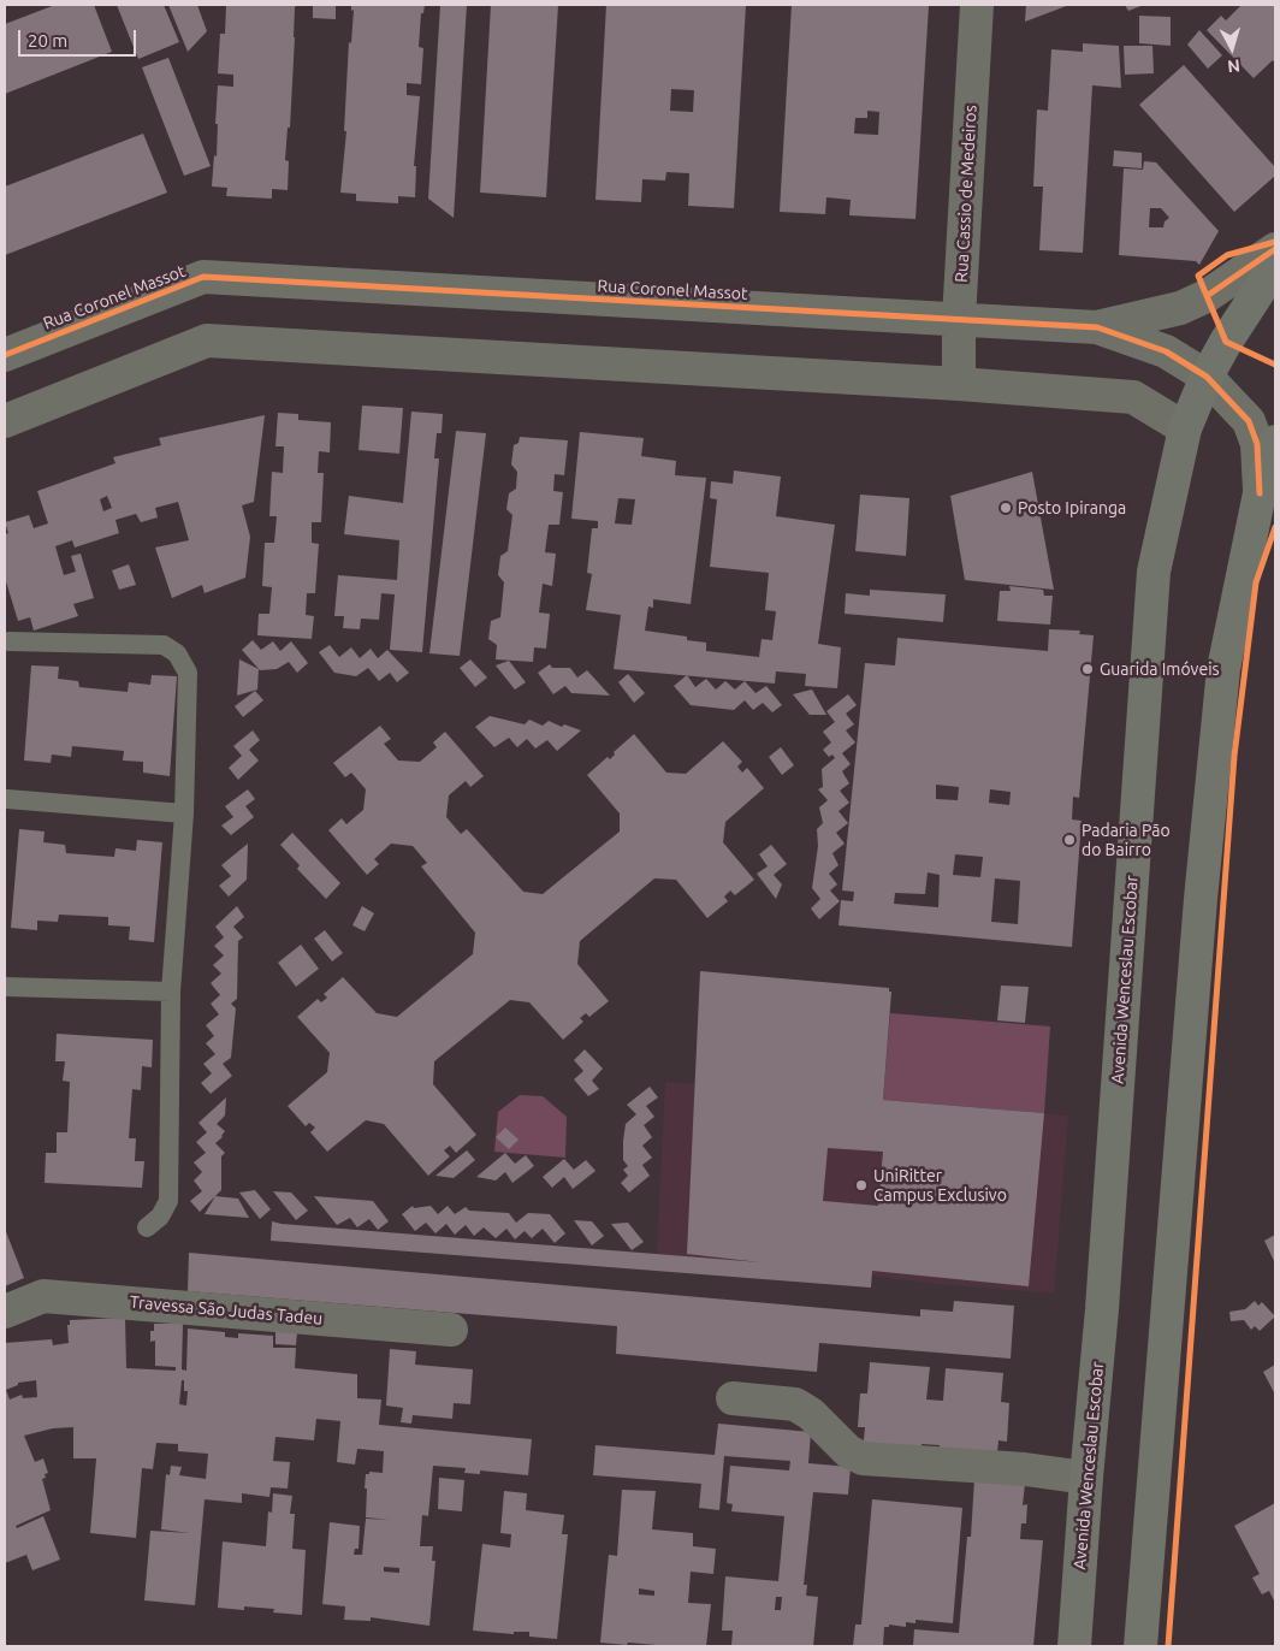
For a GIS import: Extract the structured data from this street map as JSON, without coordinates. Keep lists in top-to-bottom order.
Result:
{
  "streets": {
    "main road": ["Avenida Wenceslau Escobar"],
    "street": ["Rua Cassio de Medeiros", "Rua Coronel Massot", "Travessa São Judas Tadeu"]
  },
  "crossings": [
    ["Rua Cassio de Medeiros", "Rua Coronel Massot"],
    ["Rua Coronel Massot", "Avenida Wenceslau Escobar"]
  ],
  "places": [
    "Posto Ipiranga",
    "Guarida Imóveis",
    "Padaria Pão do Bairro",
    "UniRitter Campus Exclusivo"
  ],
  "scale_bar": "20 m",
  "north": "bottom"
}
